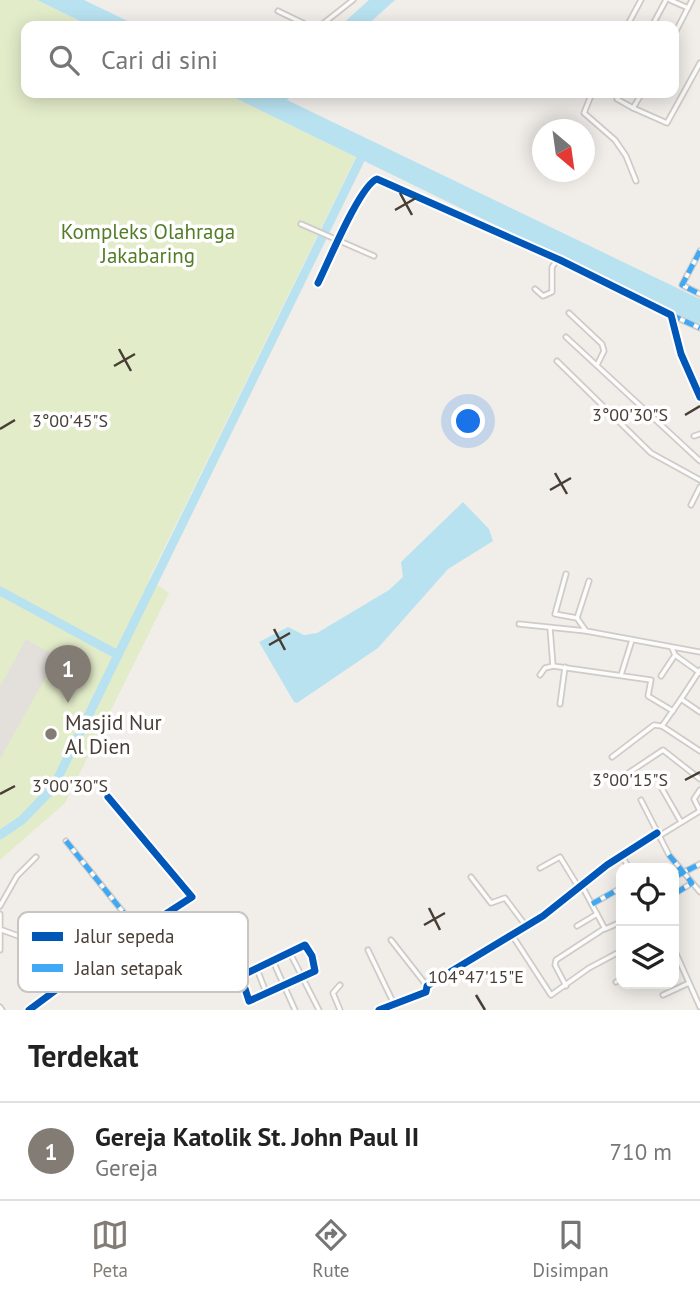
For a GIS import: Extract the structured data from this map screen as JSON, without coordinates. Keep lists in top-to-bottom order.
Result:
{
  "parks": ["Kompleks Olahraga Jakabaring"],
  "places": ["Masjid Nur Al Dien"],
  "legend": ["Jalur sepeda", "Jalan setapak"],
  "north": "bottom right",
  "page": {
    "search": "Cari di sini",
    "pins": "1",
    "heading": "Terdekat",
    "list": [
      {
        "mark": "1",
        "name": "Gereja Katolik St. John Paul II",
        "note": "Gereja",
        "value": "710 m"
      }
    ],
    "nav": ["Peta", "Rute", "Disimpan"]
  },
  "coordinates": [
    "3°00'30\"S",
    "3°00'45\"S",
    "3°00'15\"S",
    "104°47'15\"E"
  ]
}
